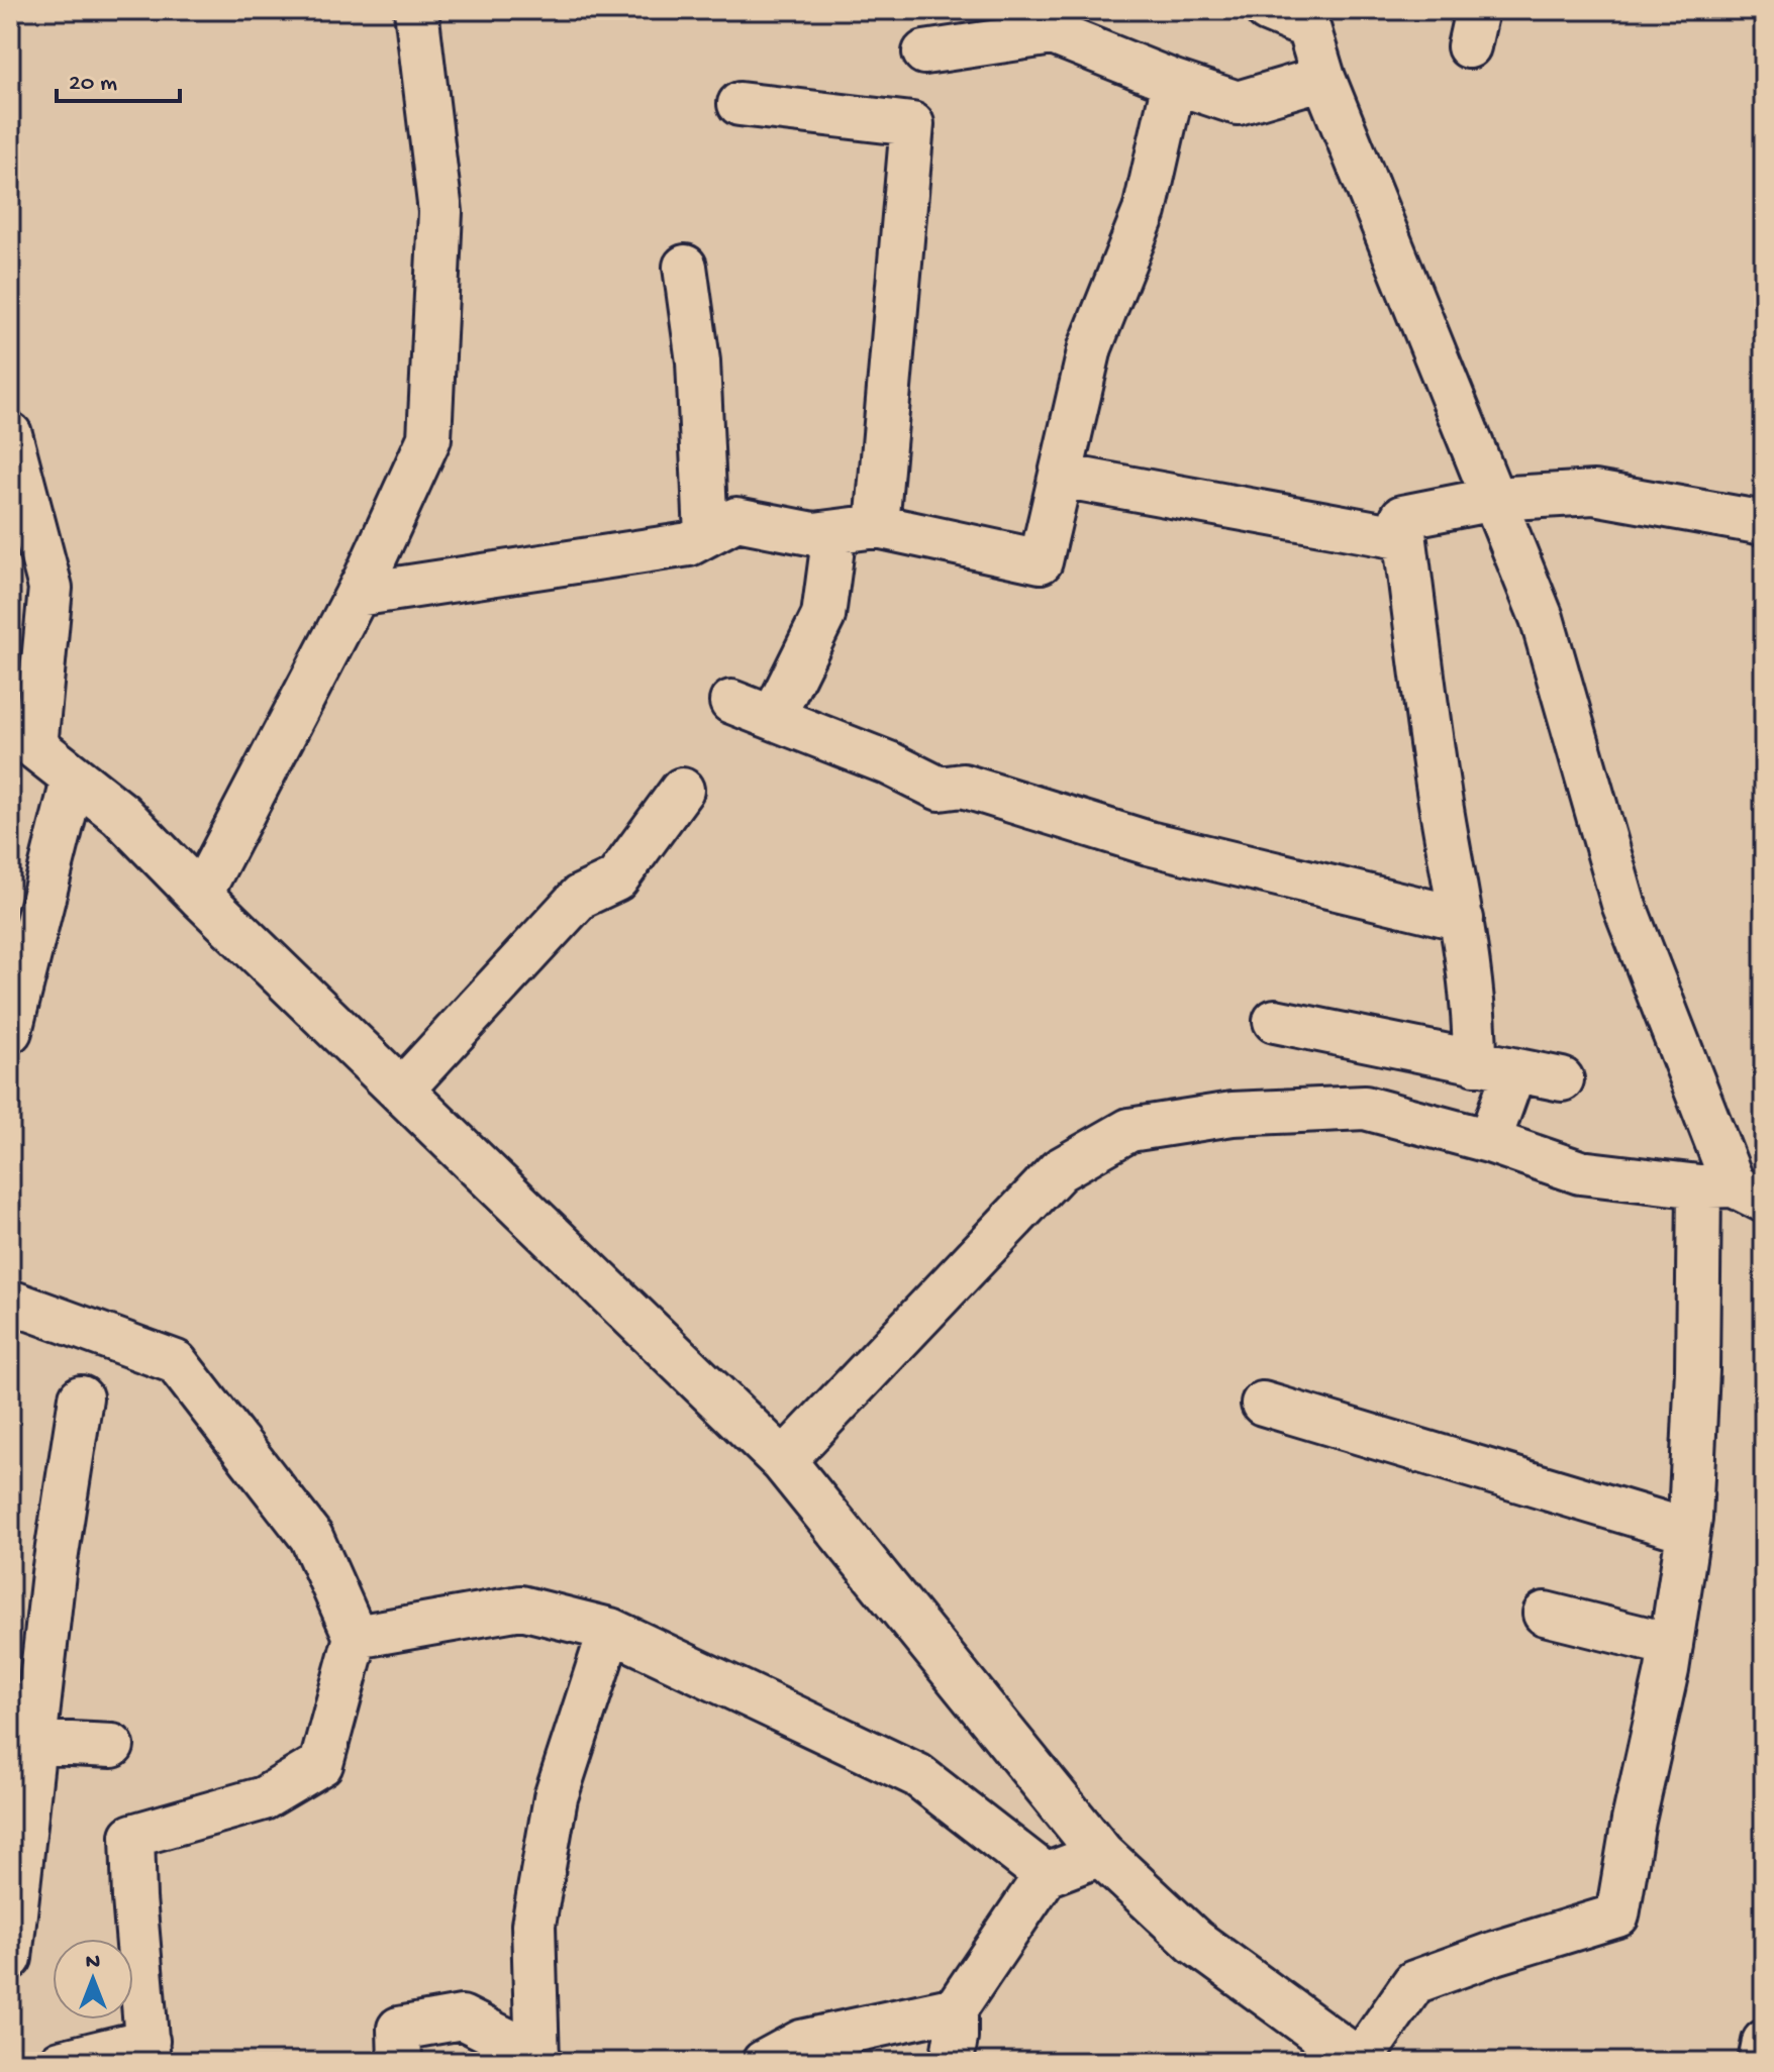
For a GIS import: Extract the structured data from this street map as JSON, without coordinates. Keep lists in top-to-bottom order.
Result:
{
  "scale_bar": "20 m",
  "north": "top"
}
